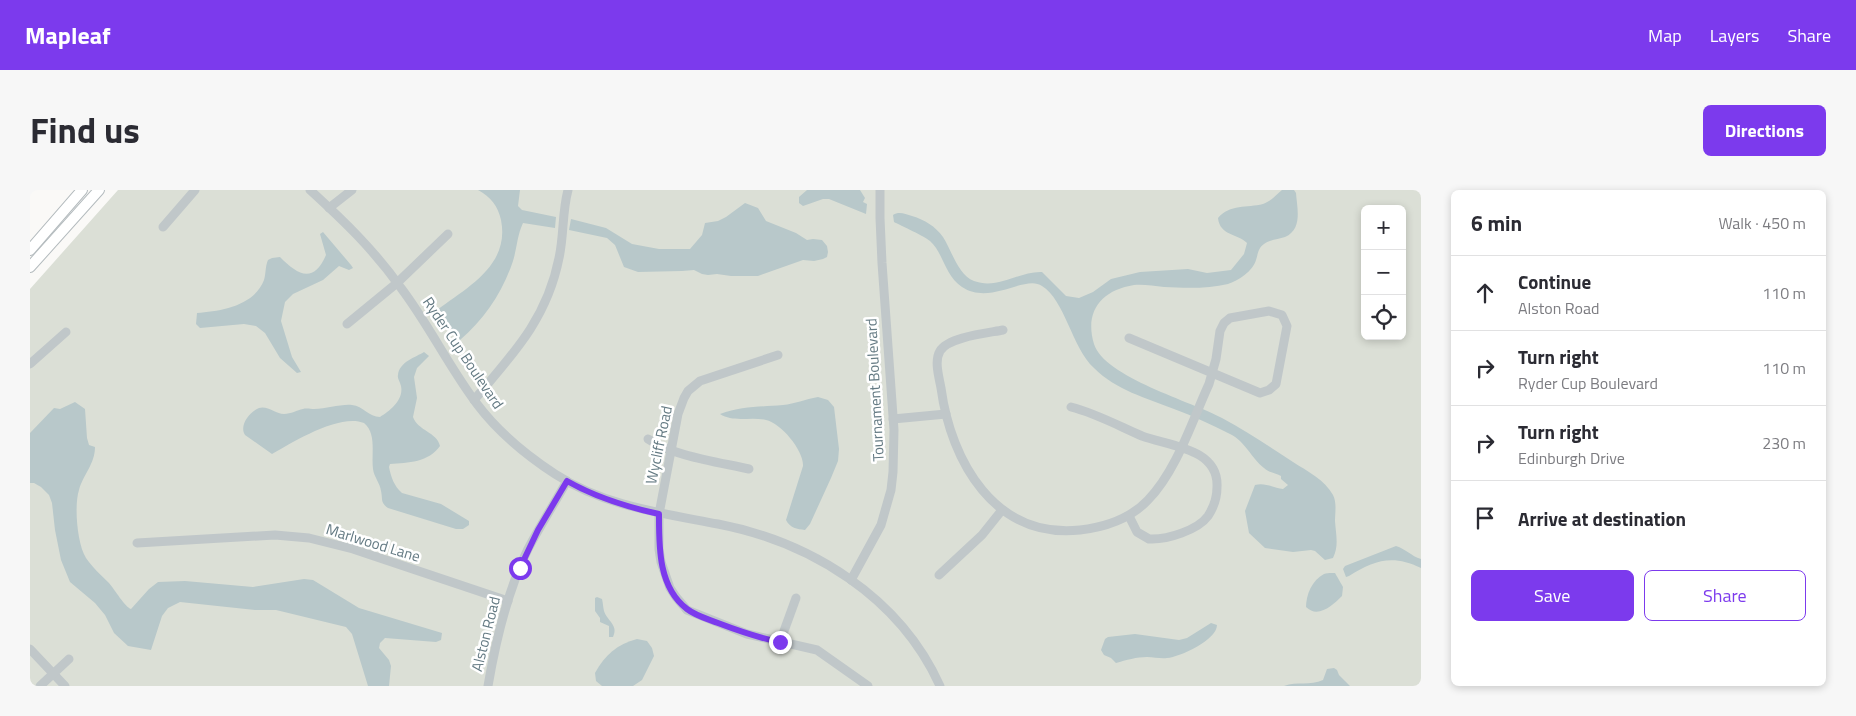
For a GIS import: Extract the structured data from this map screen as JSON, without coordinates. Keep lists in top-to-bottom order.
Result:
{
  "streets": {
    "street": [
      "Ryder Cup Boulevard",
      "Tournament Boulevard",
      "Wycliff Road",
      "Marlwood Lane",
      "Alston Road"
    ]
  },
  "crossings": [
    ["Ryder Cup Boulevard", "Tournament Boulevard"],
    ["Ryder Cup Boulevard", "Wycliff Road"],
    ["Ryder Cup Boulevard", "Alston Road"],
    ["Marlwood Lane", "Alston Road"]
  ],
  "page": {
    "header": "Mapleaf",
    "nav": ["Map", "Layers", "Share"],
    "title": "Find us",
    "buttons": [
      "Directions",
      ["Save", "Share"]
    ],
    "heading": ["6 min", "Walk · 450 m"],
    "map_buttons": ["+", "−"],
    "list": [
      ["Continue", "Alston Road", "110 m"],
      ["Turn right", "Ryder Cup Boulevard", "110 m"],
      ["Turn right", "Edinburgh Drive", "230 m"],
      "Arrive at destination"
    ]
  }
}
